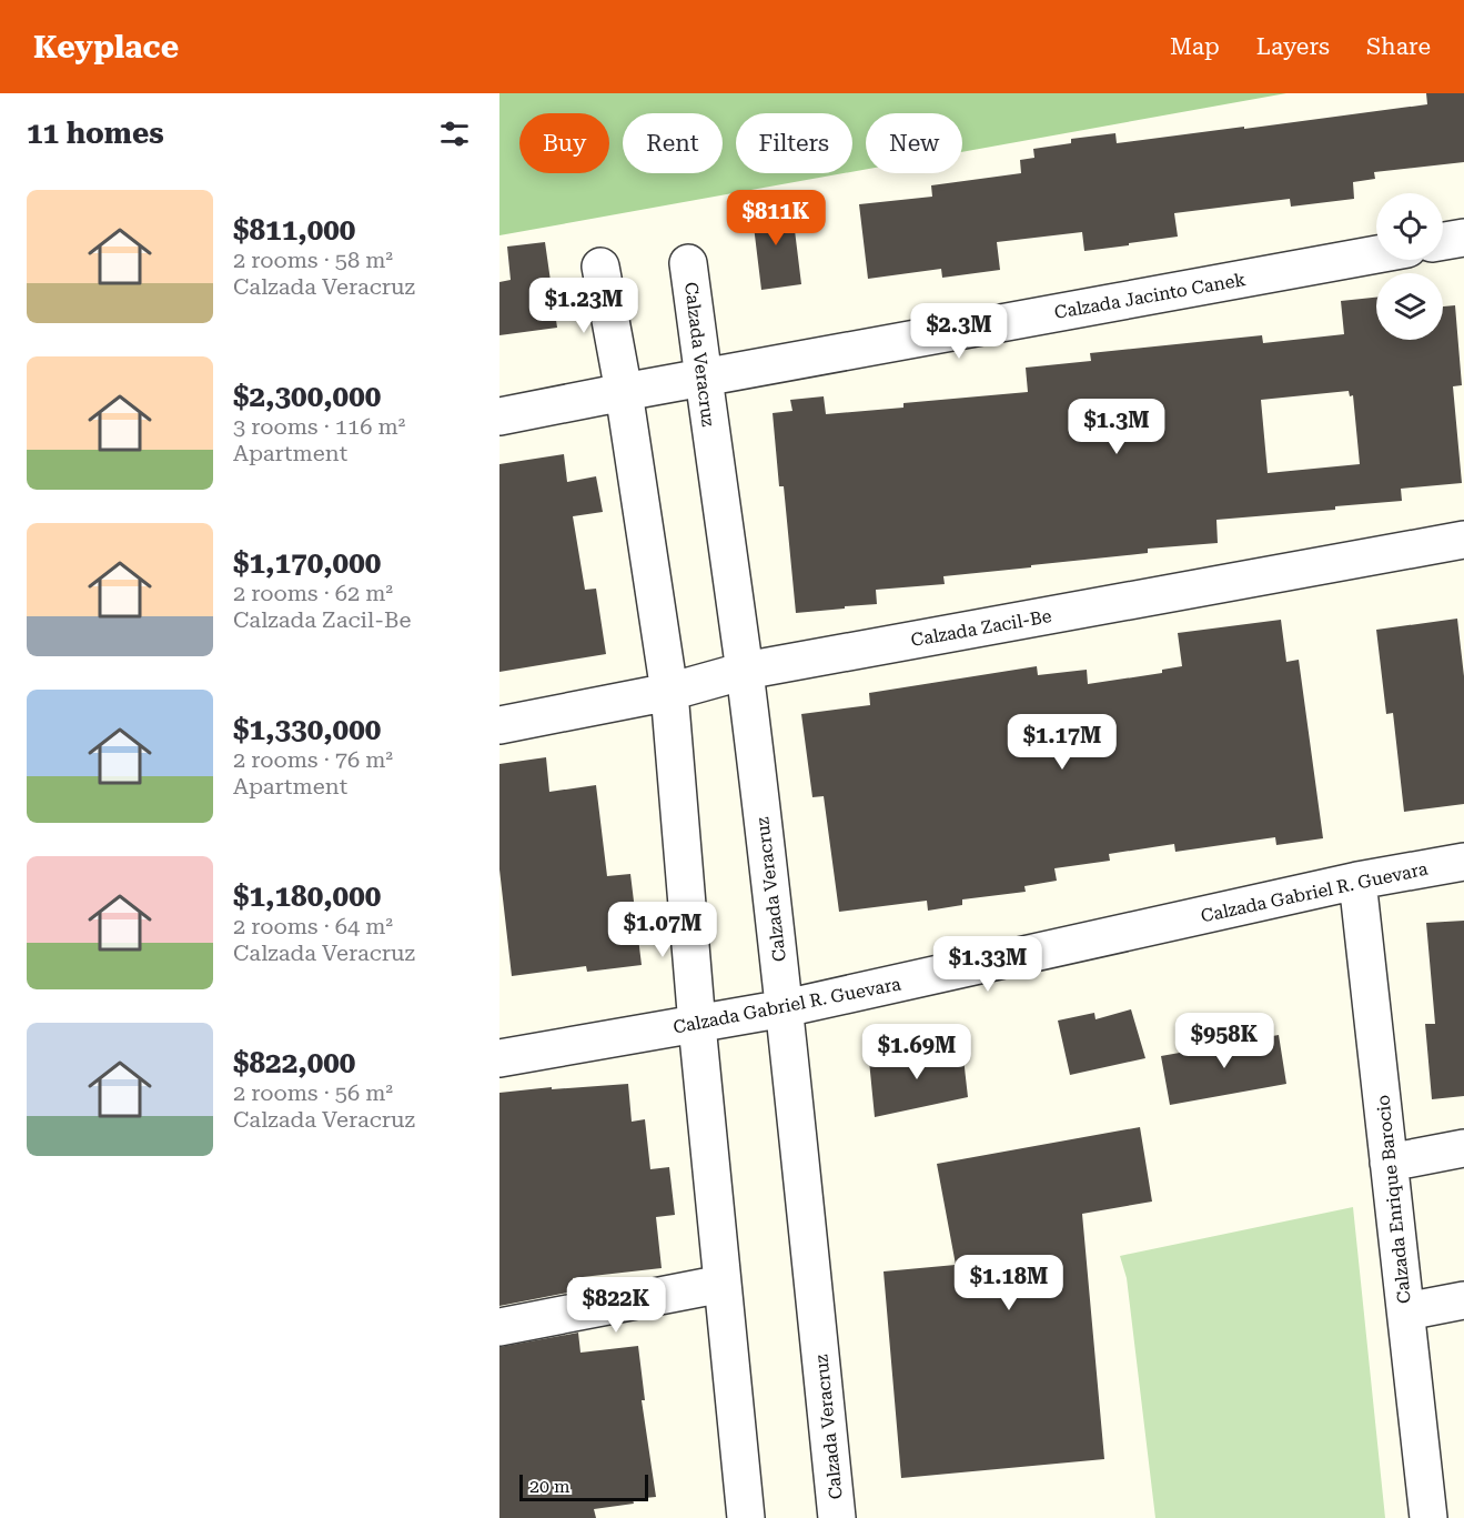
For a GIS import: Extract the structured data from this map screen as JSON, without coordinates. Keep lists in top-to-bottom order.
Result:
{
  "streets": {
    "street": [
      "Calzada Jacinto Canek",
      "Calzada Veracruz",
      "Calzada Zacil-Be",
      "Calzada Gabriel R. Guevara",
      "Calzada Enrique Barocio"
    ]
  },
  "crossings": [
    ["Calzada Jacinto Canek", "Calzada Veracruz"],
    ["Calzada Veracruz", "Calzada Zacil-Be"],
    ["Calzada Veracruz", "Calzada Gabriel R. Guevara"],
    ["Calzada Gabriel R. Guevara", "Calzada Enrique Barocio"]
  ],
  "scale_bar": "20 m",
  "page": {
    "header": "Keyplace",
    "nav": ["Map", "Layers", "Share"],
    "heading": "11 homes",
    "chip": [
      "Buy",
      "Rent",
      "Filters",
      "New"
    ],
    "list": [
      {
        "name": "$811,000",
        "note": "2 rooms · 58 m² · Calzada Veracruz"
      },
      {
        "name": "$2,300,000",
        "note": "3 rooms · 116 m² · Apartment"
      },
      {
        "name": "$1,170,000",
        "note": "2 rooms · 62 m² · Calzada Zacil-Be"
      },
      {
        "name": "$1,330,000",
        "note": "2 rooms · 76 m² · Apartment"
      },
      {
        "name": "$1,180,000",
        "note": "2 rooms · 64 m² · Calzada Veracruz"
      },
      {
        "name": "$822,000",
        "note": "2 rooms · 56 m² · Calzada Veracruz"
      }
    ],
    "price": [
      "$811K",
      "$1.23M",
      "$2.3M",
      "$1.3M",
      "$1.17M",
      "$1.07M",
      "$1.33M",
      "$958K",
      "$1.69M",
      "$1.18M",
      "$822K"
    ],
    "scale": "20 m"
  }
}
